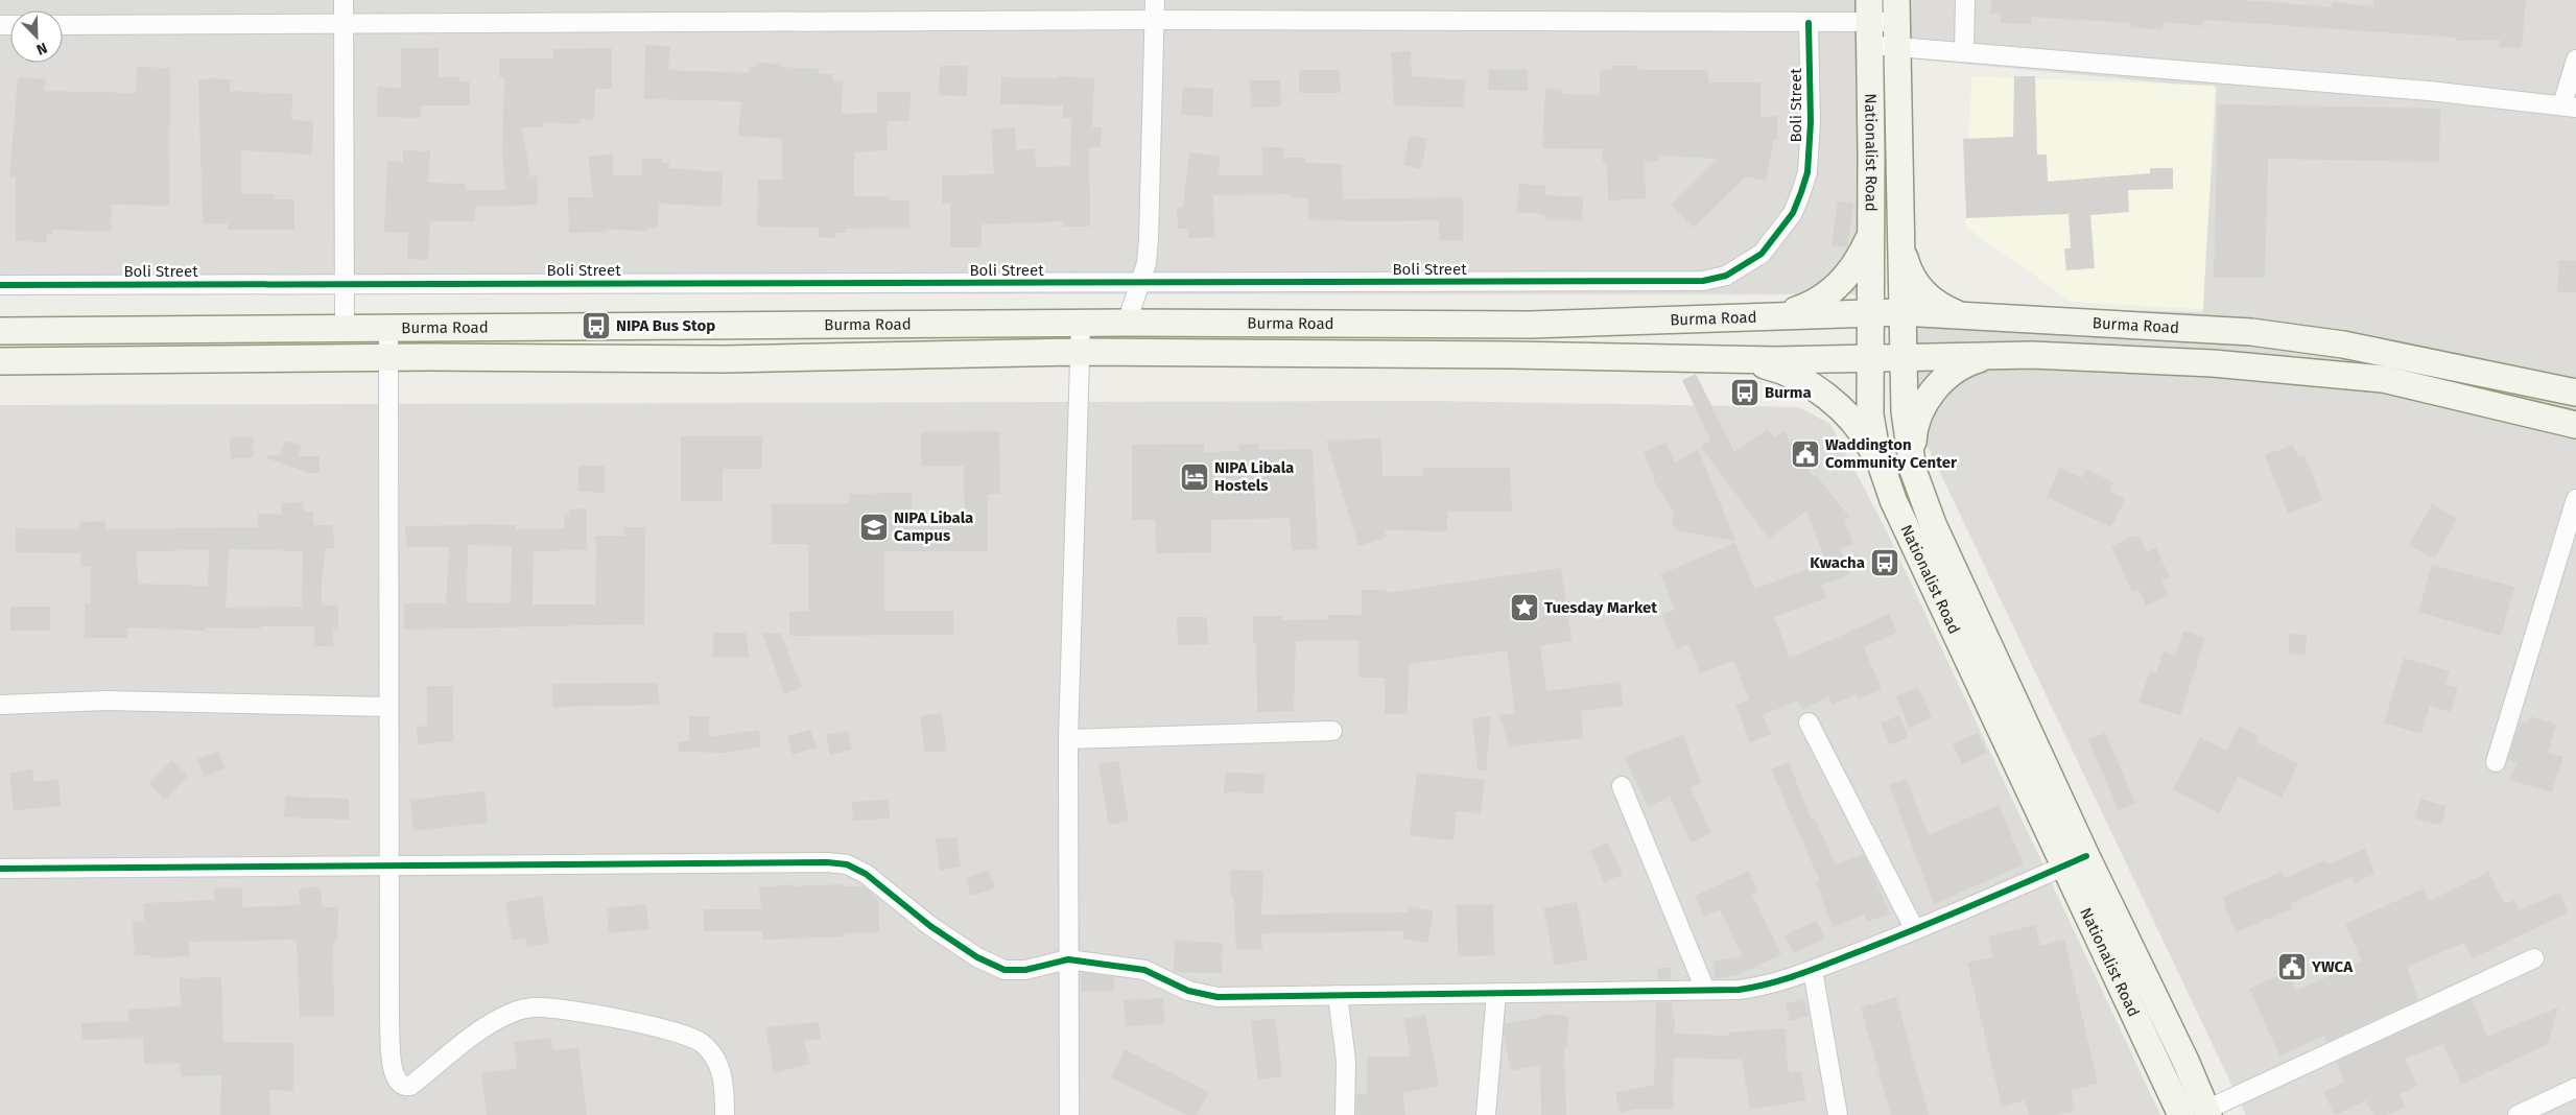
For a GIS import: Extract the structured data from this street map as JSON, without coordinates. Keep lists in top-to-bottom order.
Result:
{
  "streets": {
    "main road": ["Nationalist Road", "Burma Road"],
    "street": ["Boli Street"]
  },
  "crossings": [
    ["Nationalist Road", "Burma Road"]
  ],
  "places": {
    "bus stop": ["NIPA Bus Stop", "Burma", "Kwacha"],
    "public building": ["Waddington Community Center", "YWCA"],
    "hotel": ["NIPA Libala Hostels"],
    "school or university": ["NIPA Libala Campus"],
    "place": ["Tuesday Market"]
  },
  "north": "bottom right"
}
